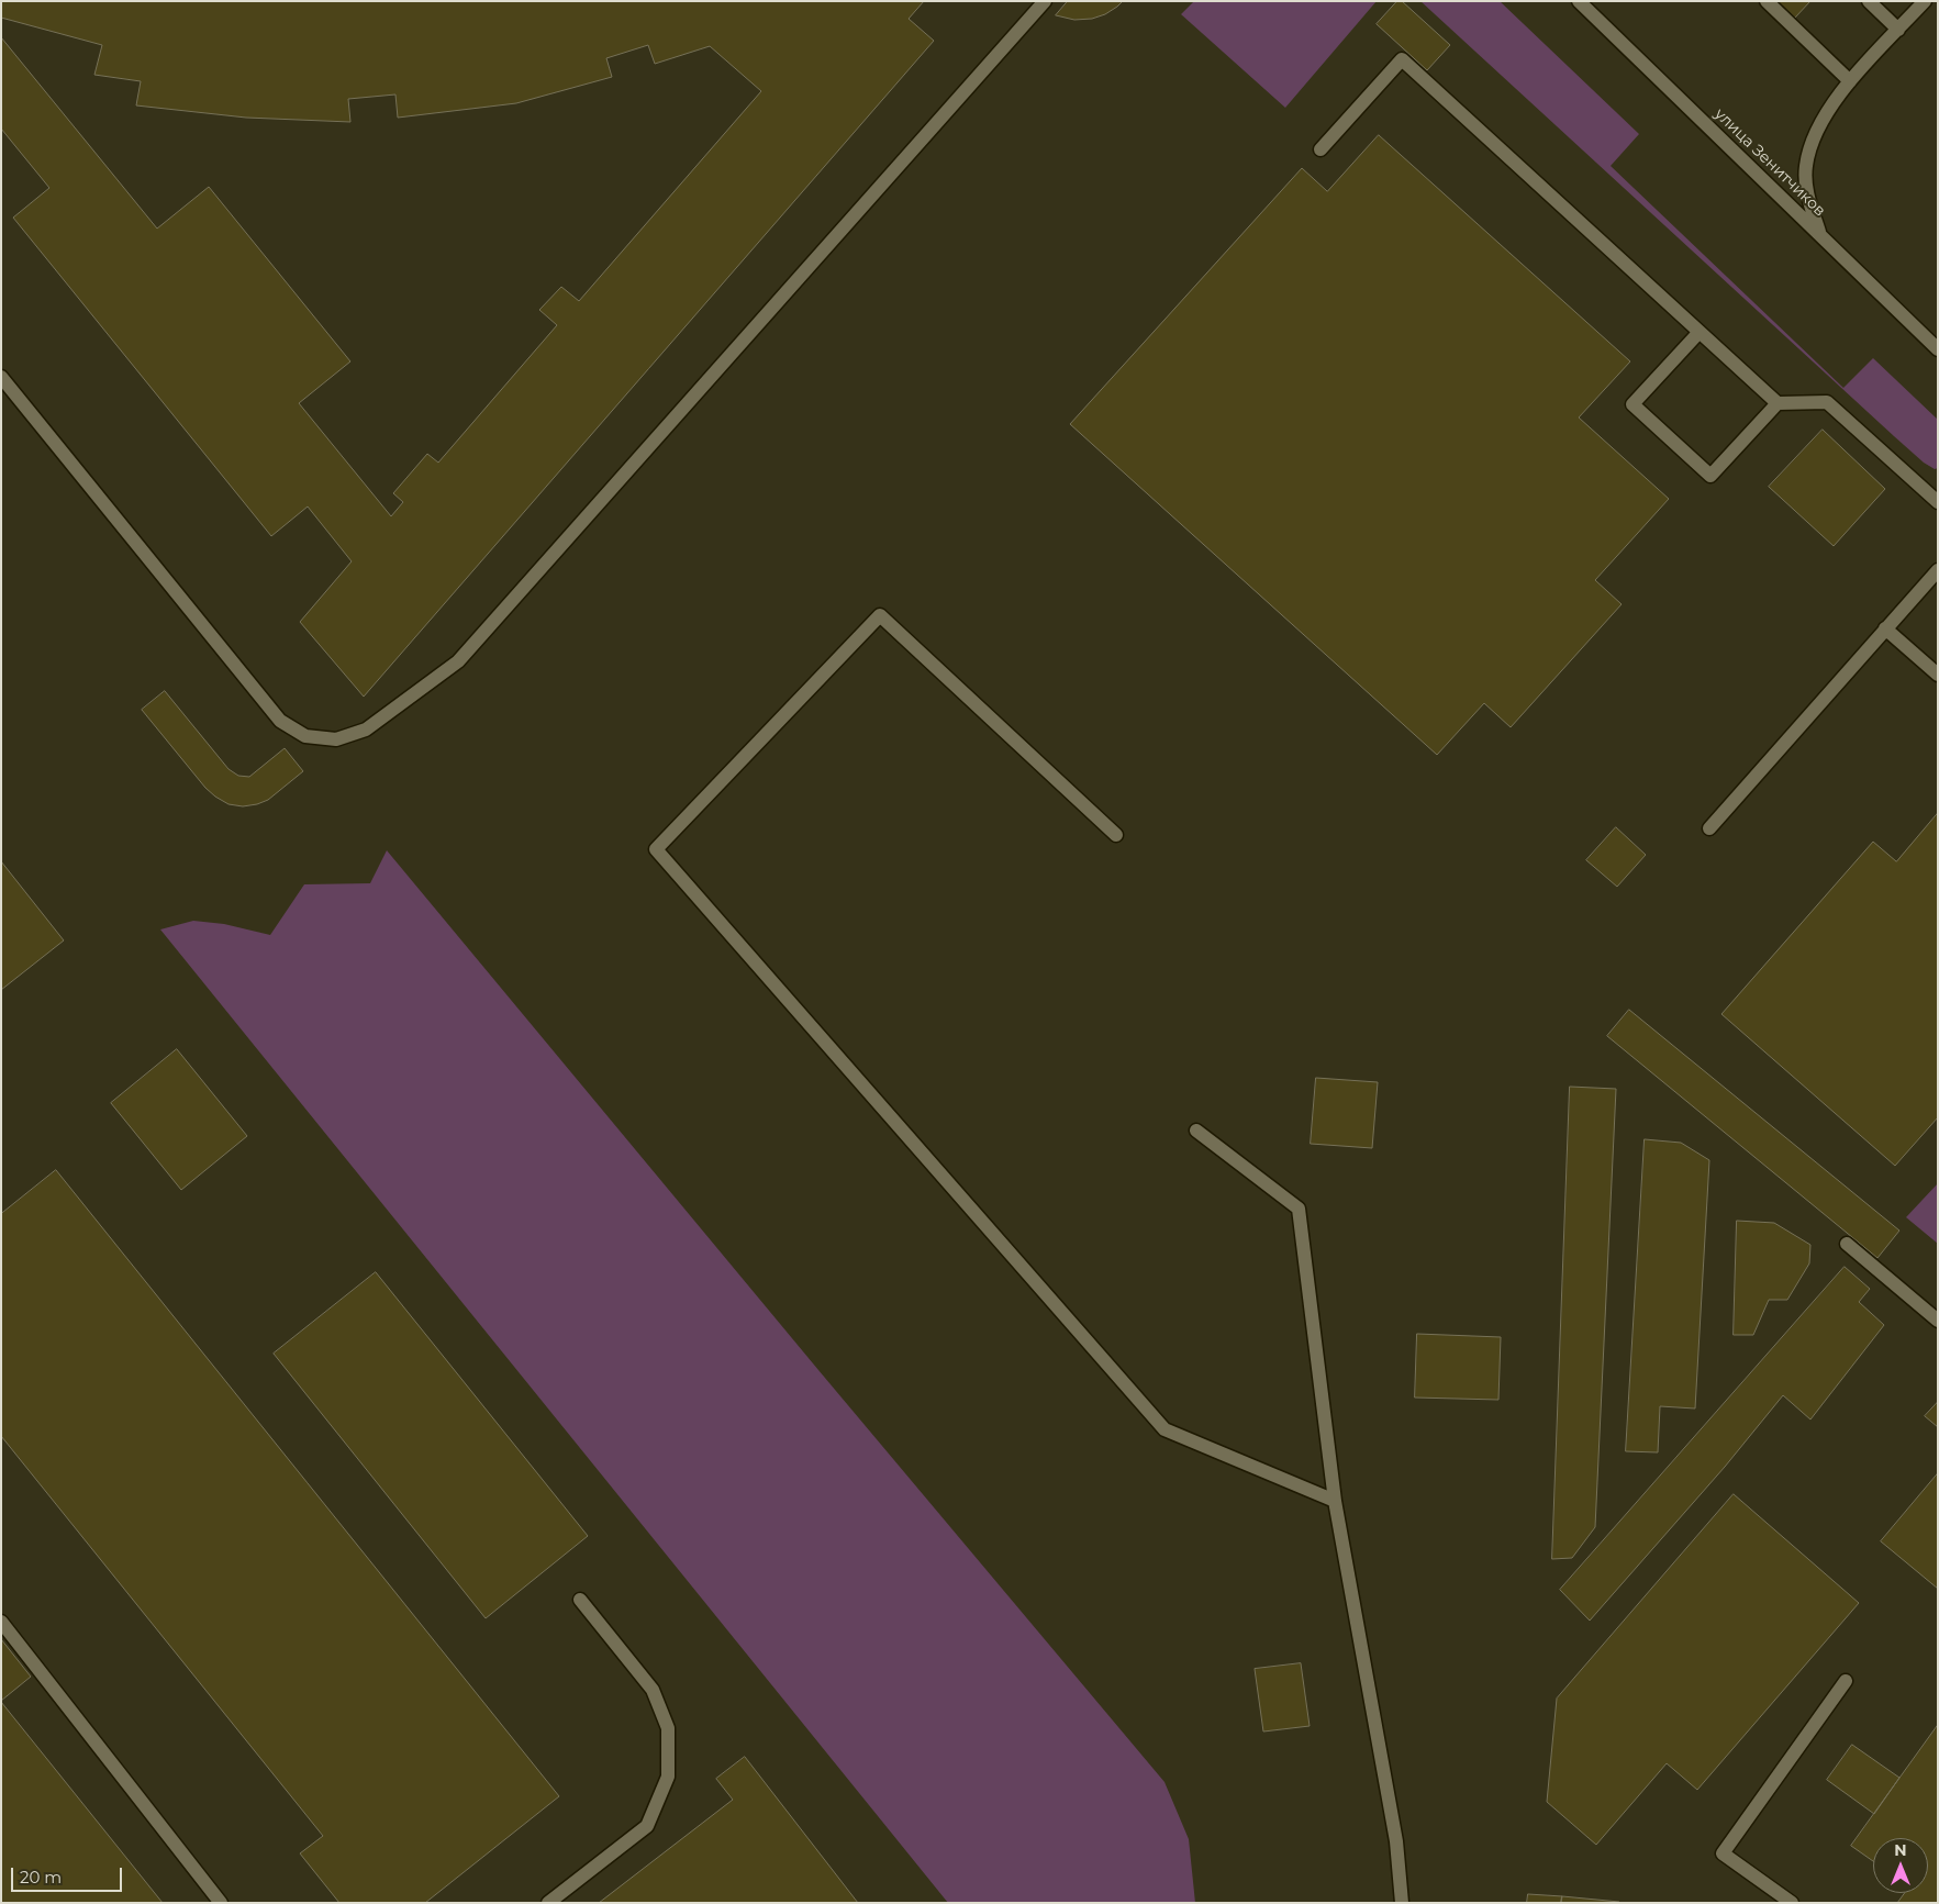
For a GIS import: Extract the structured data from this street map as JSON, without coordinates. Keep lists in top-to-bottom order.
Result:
{
  "streets": {
    "street": ["улица Зенитчиков"]
  },
  "scale_bar": "20 m",
  "north": "top"
}
